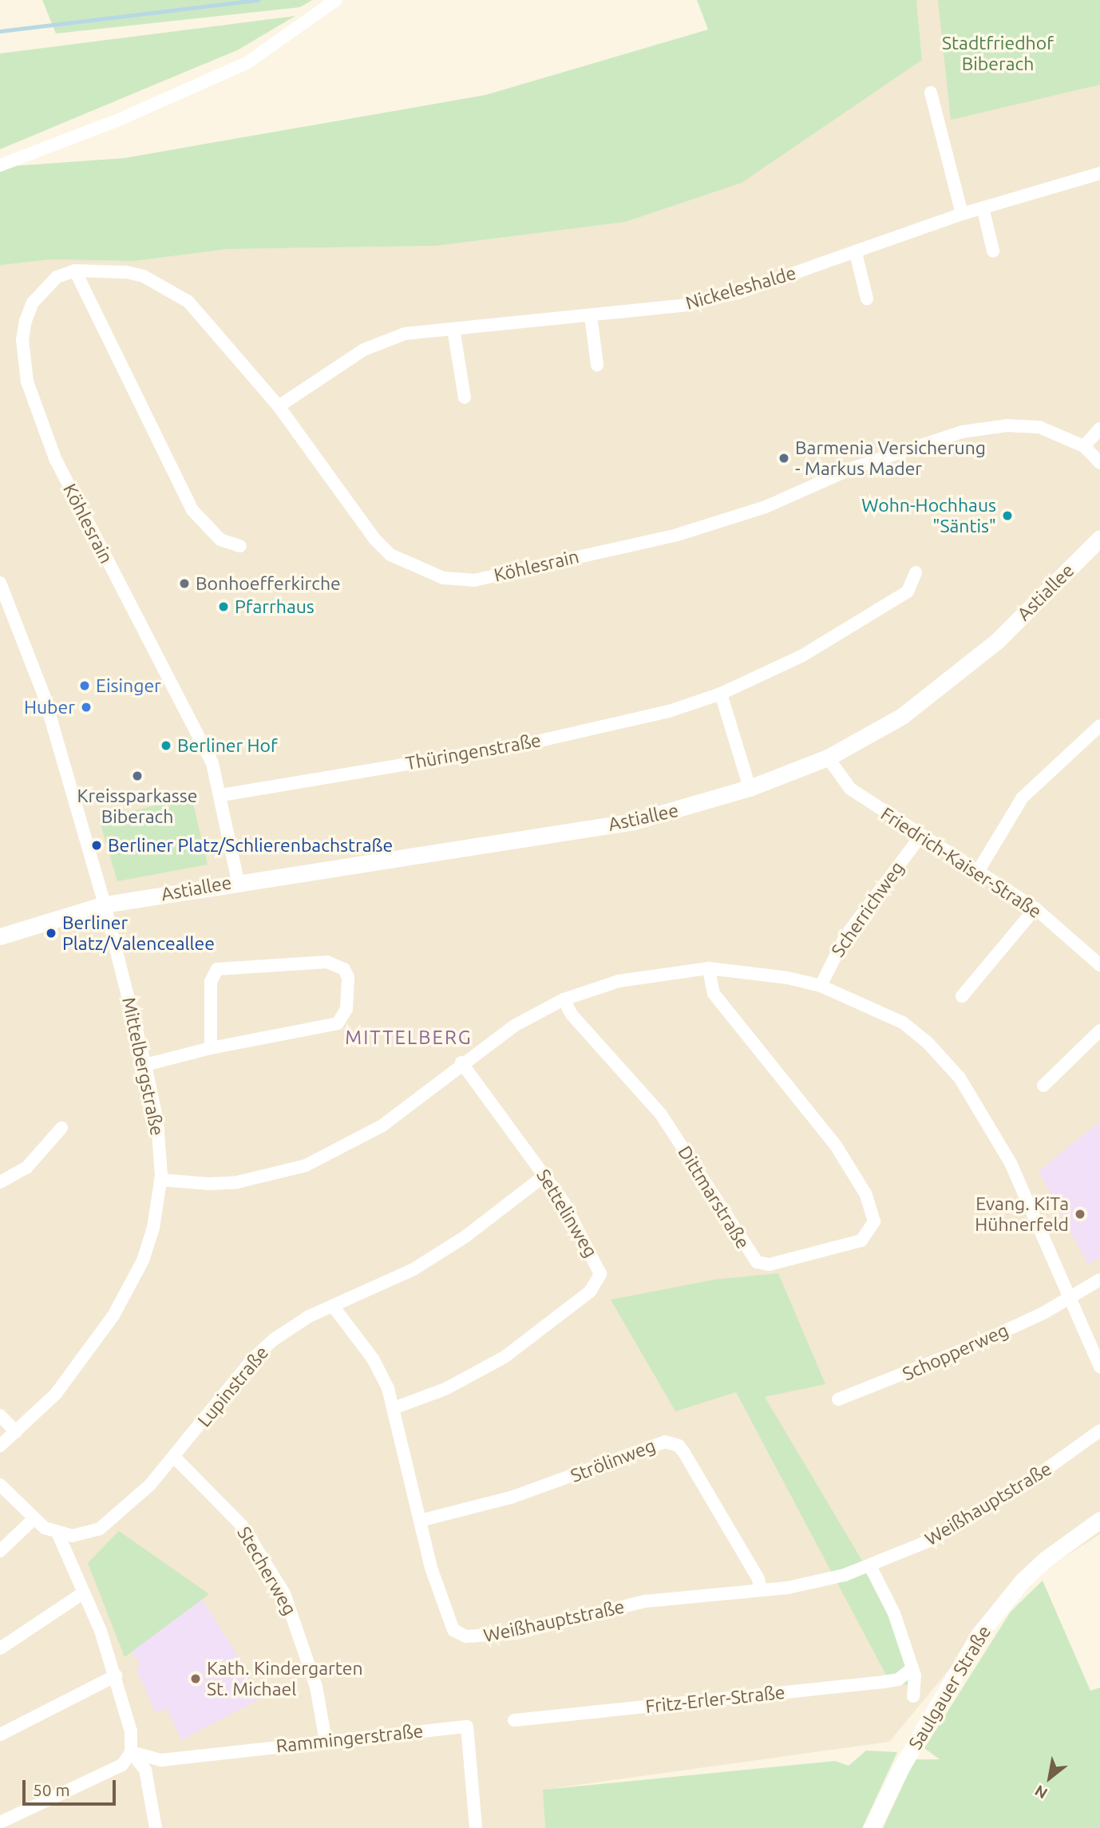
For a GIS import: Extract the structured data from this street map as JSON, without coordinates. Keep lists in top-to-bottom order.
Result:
{
  "streets": {
    "street": [
      "Nickeleshalde",
      "Köhlesrain",
      "Astiallee",
      "Thüringenstraße",
      "Friedrich-Kaiser-Straße",
      "Scherrichweg",
      "Mittelbergstraße",
      "Dittmarstraße",
      "Settelinweg",
      "Schopperweg",
      "Lupinstraße",
      "Strölinweg",
      "Weißhauptstraße",
      "Stecherweg",
      "Saulgauer Straße",
      "Fritz-Erler-Straße",
      "Rammingerstraße"
    ]
  },
  "crossings": [
    ["Nickeleshalde", "Köhlesrain"],
    ["Köhlesrain", "Astiallee"],
    ["Köhlesrain", "Thüringenstraße"],
    ["Astiallee", "Friedrich-Kaiser-Straße"],
    ["Astiallee", "Mittelbergstraße"],
    ["Friedrich-Kaiser-Straße", "Scherrichweg"],
    ["Settelinweg", "Lupinstraße"],
    ["Settelinweg", "Weißhauptstraße"],
    ["Lupinstraße", "Weißhauptstraße"],
    ["Lupinstraße", "Stecherweg"],
    ["Strölinweg", "Weißhauptstraße"],
    ["Stecherweg", "Rammingerstraße"]
  ],
  "districts": ["MITTELBERG"],
  "parks": ["Stadtfriedhof Biberach"],
  "places": [
    "Barmenia Versicherung - Markus Mader",
    "Wohn-Hochhaus \"Säntis\"",
    "Bonhoefferkirche",
    "Pfarrhaus",
    "Eisinger",
    "Huber",
    "Berliner Hof",
    "Kreissparkasse Biberach",
    "Berliner Platz/Schlierenbachstraße",
    "Berliner Platz/Valenceallee",
    "Evang. KiTa Hühnerfeld",
    "Kath. Kindergarten St. Michael"
  ],
  "scale_bar": "50 m",
  "north": "bottom left"
}
